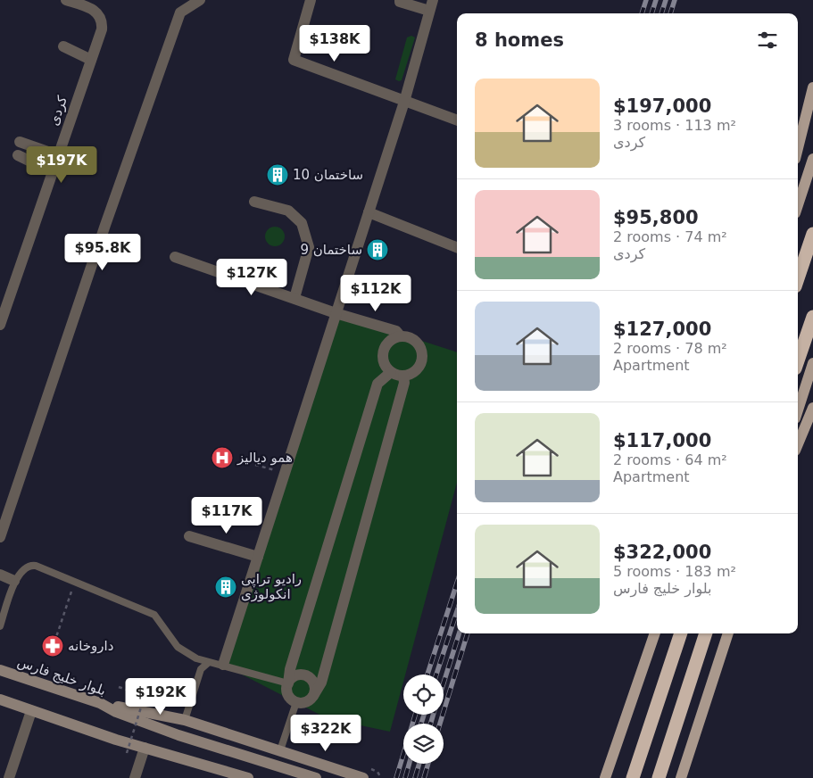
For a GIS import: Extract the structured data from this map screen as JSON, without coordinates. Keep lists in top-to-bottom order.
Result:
{
  "streets": {
    "main road": ["بلوار خلیج فارس"],
    "street": ["کردی"]
  },
  "places": {
    "building": ["ساختمان 10", "ساختمان 9", "رادیو تراپی انکولوژی"],
    "hospital": ["همو دیالیز"],
    "pharmacy": ["داروخانه"]
  },
  "page": {
    "heading": "8 homes",
    "price": [
      "$138K",
      "$197K",
      "$95.8K",
      "$127K",
      "$112K",
      "$117K",
      "$192K",
      "$322K"
    ],
    "list": [
      {
        "name": "$197,000",
        "note": "3 rooms · 113 m² · کردی"
      },
      {
        "name": "$95,800",
        "note": "2 rooms · 74 m² · کردی"
      },
      {
        "name": "$127,000",
        "note": "2 rooms · 78 m² · Apartment"
      },
      {
        "name": "$117,000",
        "note": "2 rooms · 64 m² · Apartment"
      },
      {
        "name": "$322,000",
        "note": "5 rooms · 183 m² · بلوار خلیج فارس"
      }
    ]
  }
}
